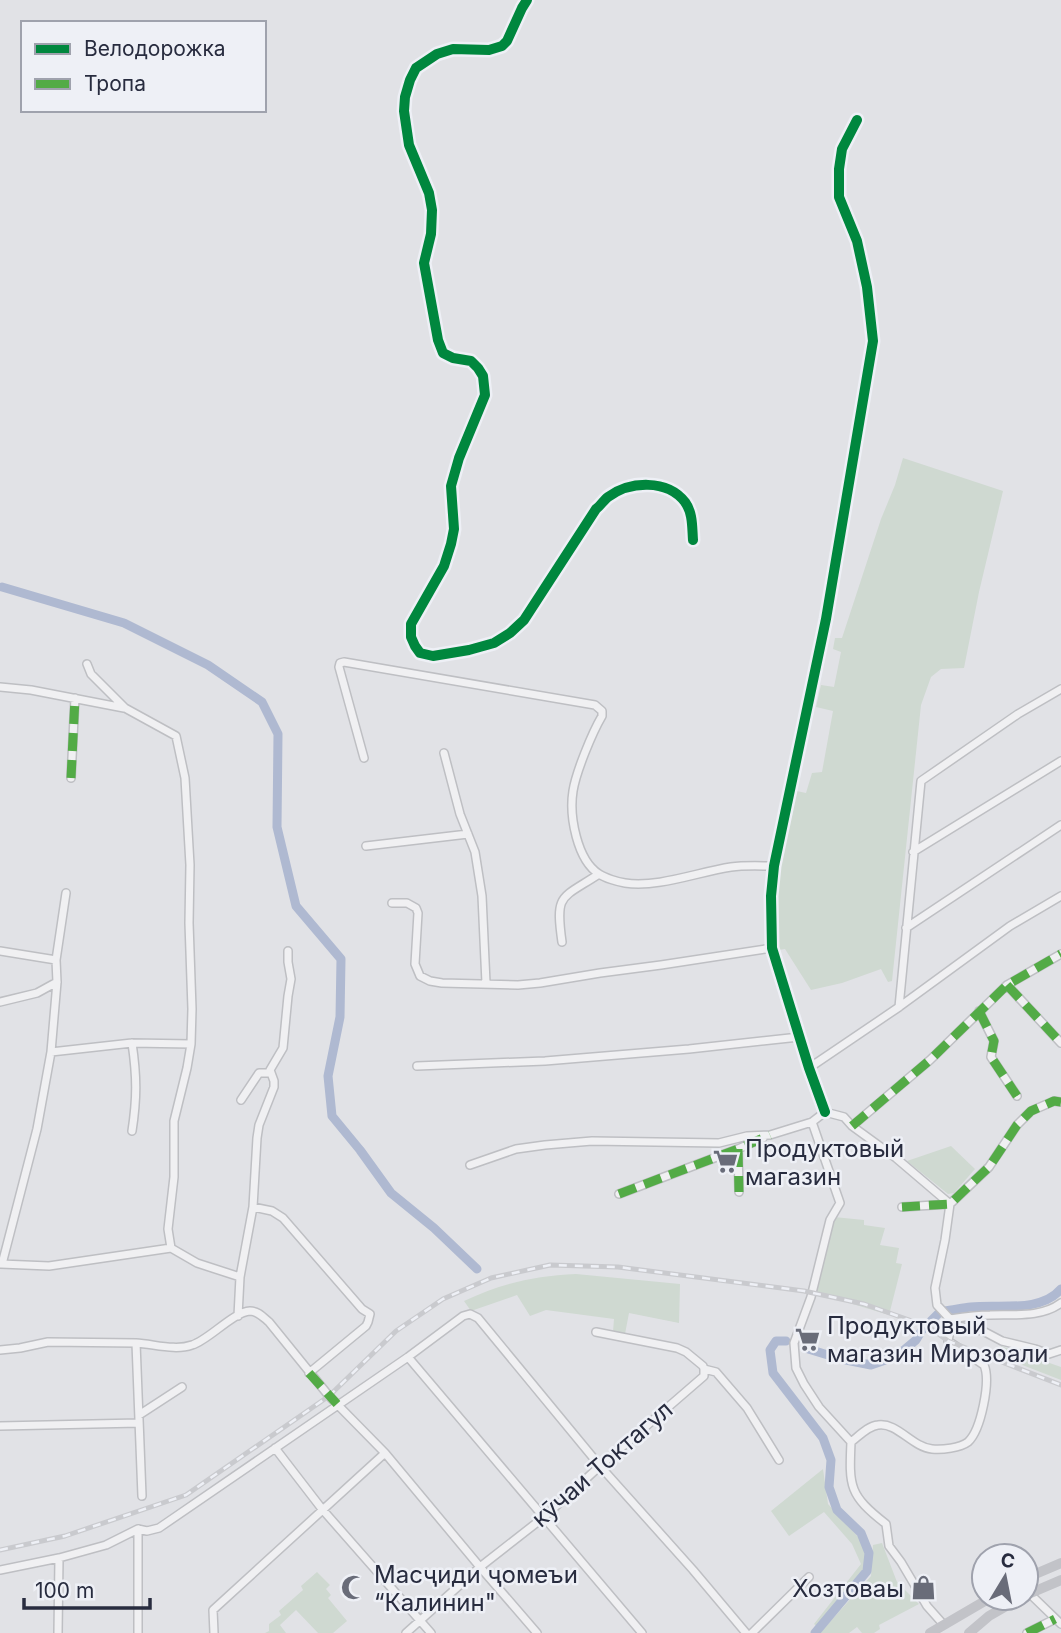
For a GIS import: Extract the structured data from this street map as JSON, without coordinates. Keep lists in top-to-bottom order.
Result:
{
  "streets": {
    "street": ["кӯчаи Токтагул"]
  },
  "places": {
    "supermarket": ["Продуктовый магазин", "Продуктовый магазин Мирзоали"],
    "mosque": ["Масҷиди ҷомеъи “Калинин\""],
    "shop": ["Хозтоваы"]
  },
  "legend": ["Велодорожка", "Тропа"],
  "scale_bar": "100 m",
  "north": "top"
}
